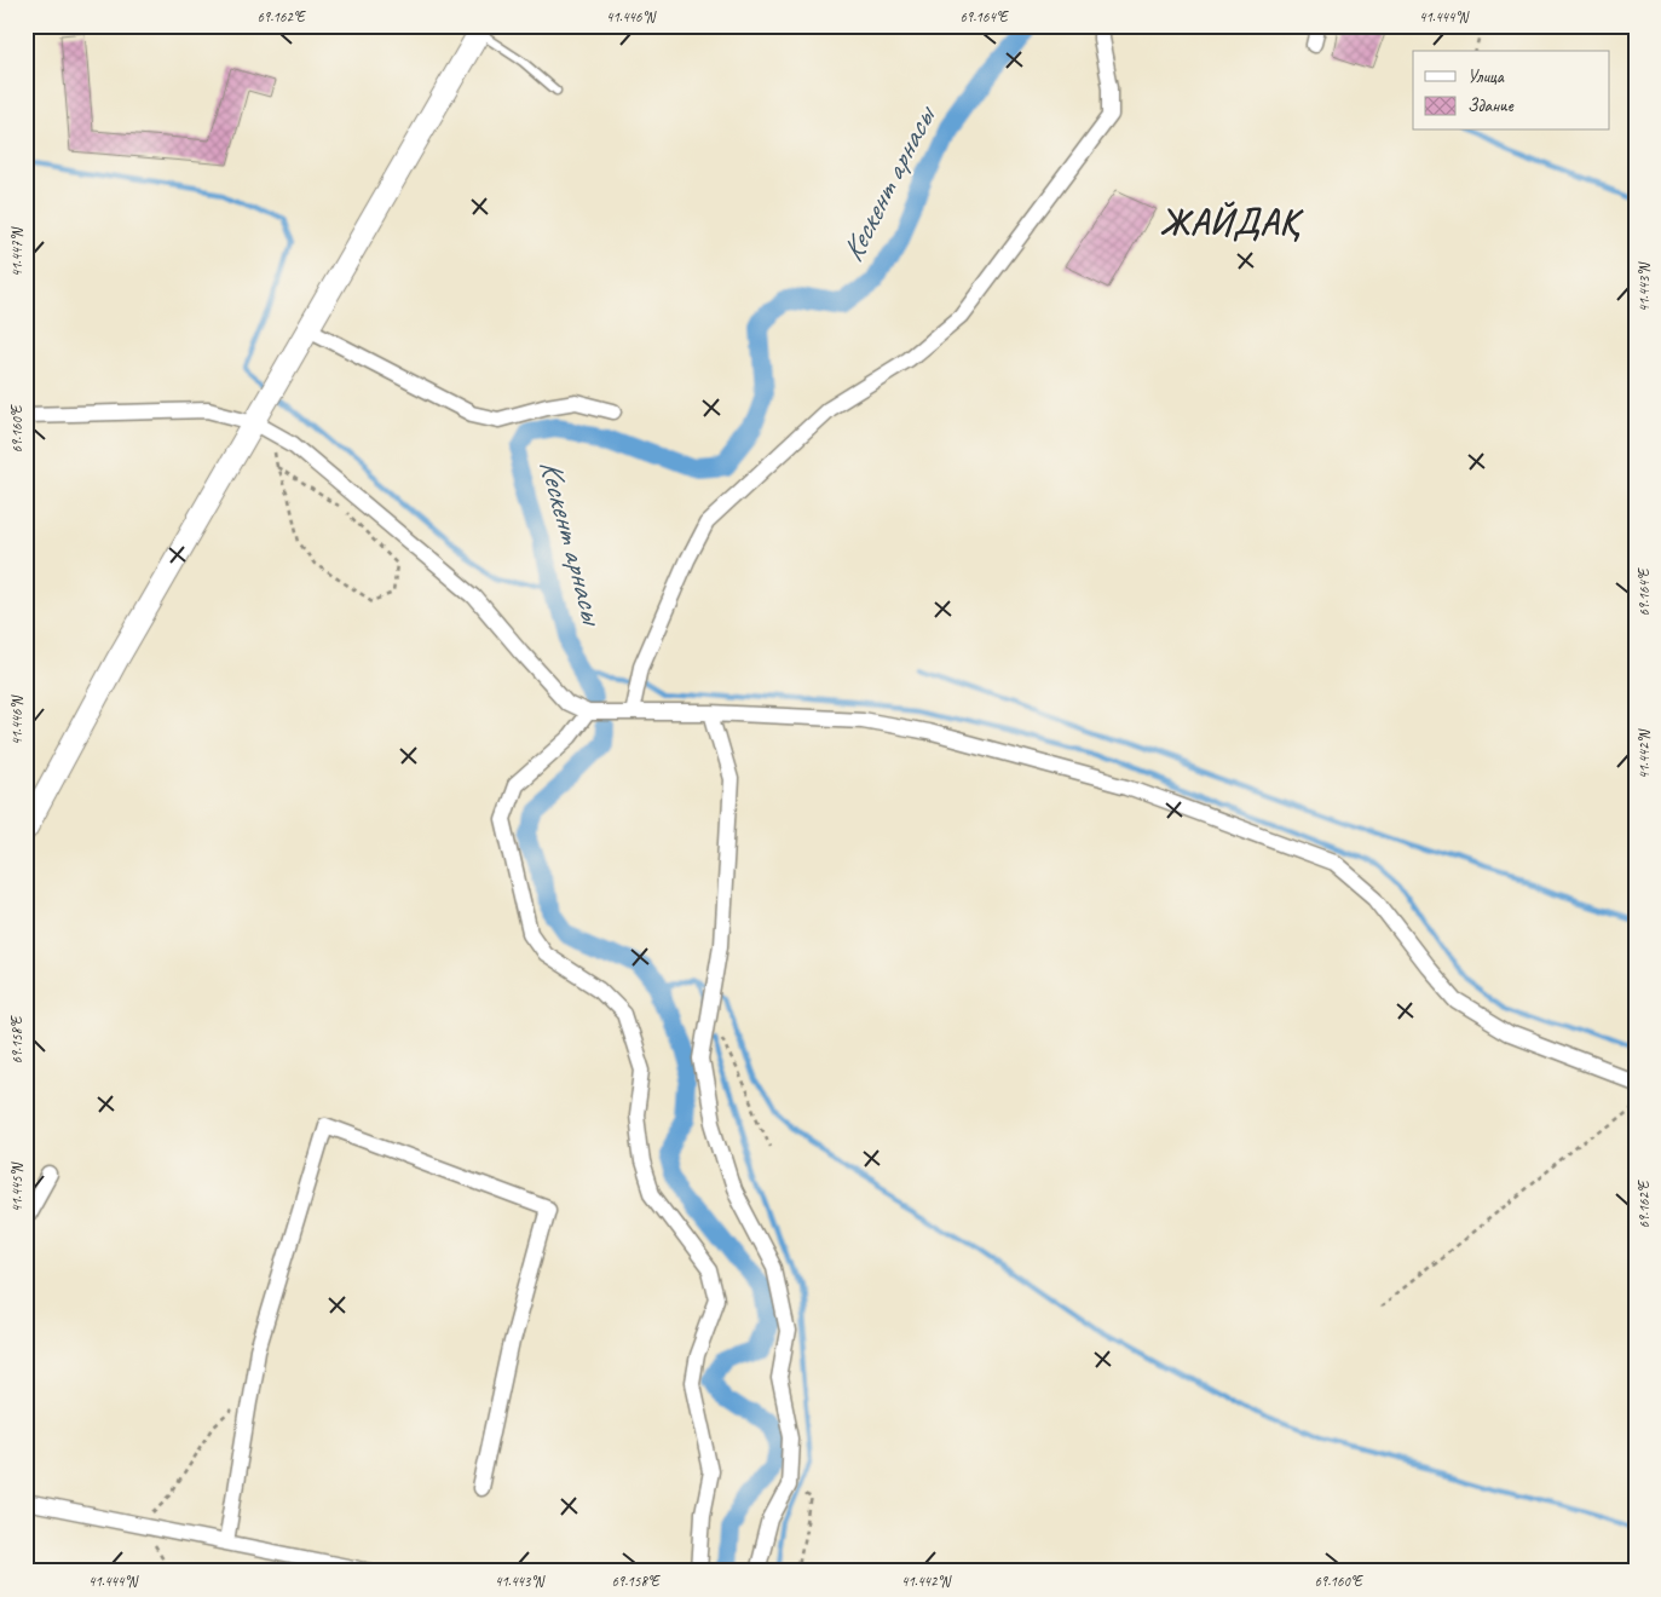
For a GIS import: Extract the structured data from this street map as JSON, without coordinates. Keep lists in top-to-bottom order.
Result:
{
  "districts": ["ЖАЙДАҚ"],
  "water": ["Кескент арнасы"],
  "legend": ["Улица", "Здание"],
  "coordinates": [
    "69.162°E",
    "41.446°N",
    "69.164°E",
    "41.444°N",
    "41.447°N",
    "41.443°N",
    "69.160°E",
    "41.442°N",
    "69.158°E",
    "41.445°N"
  ]
}
